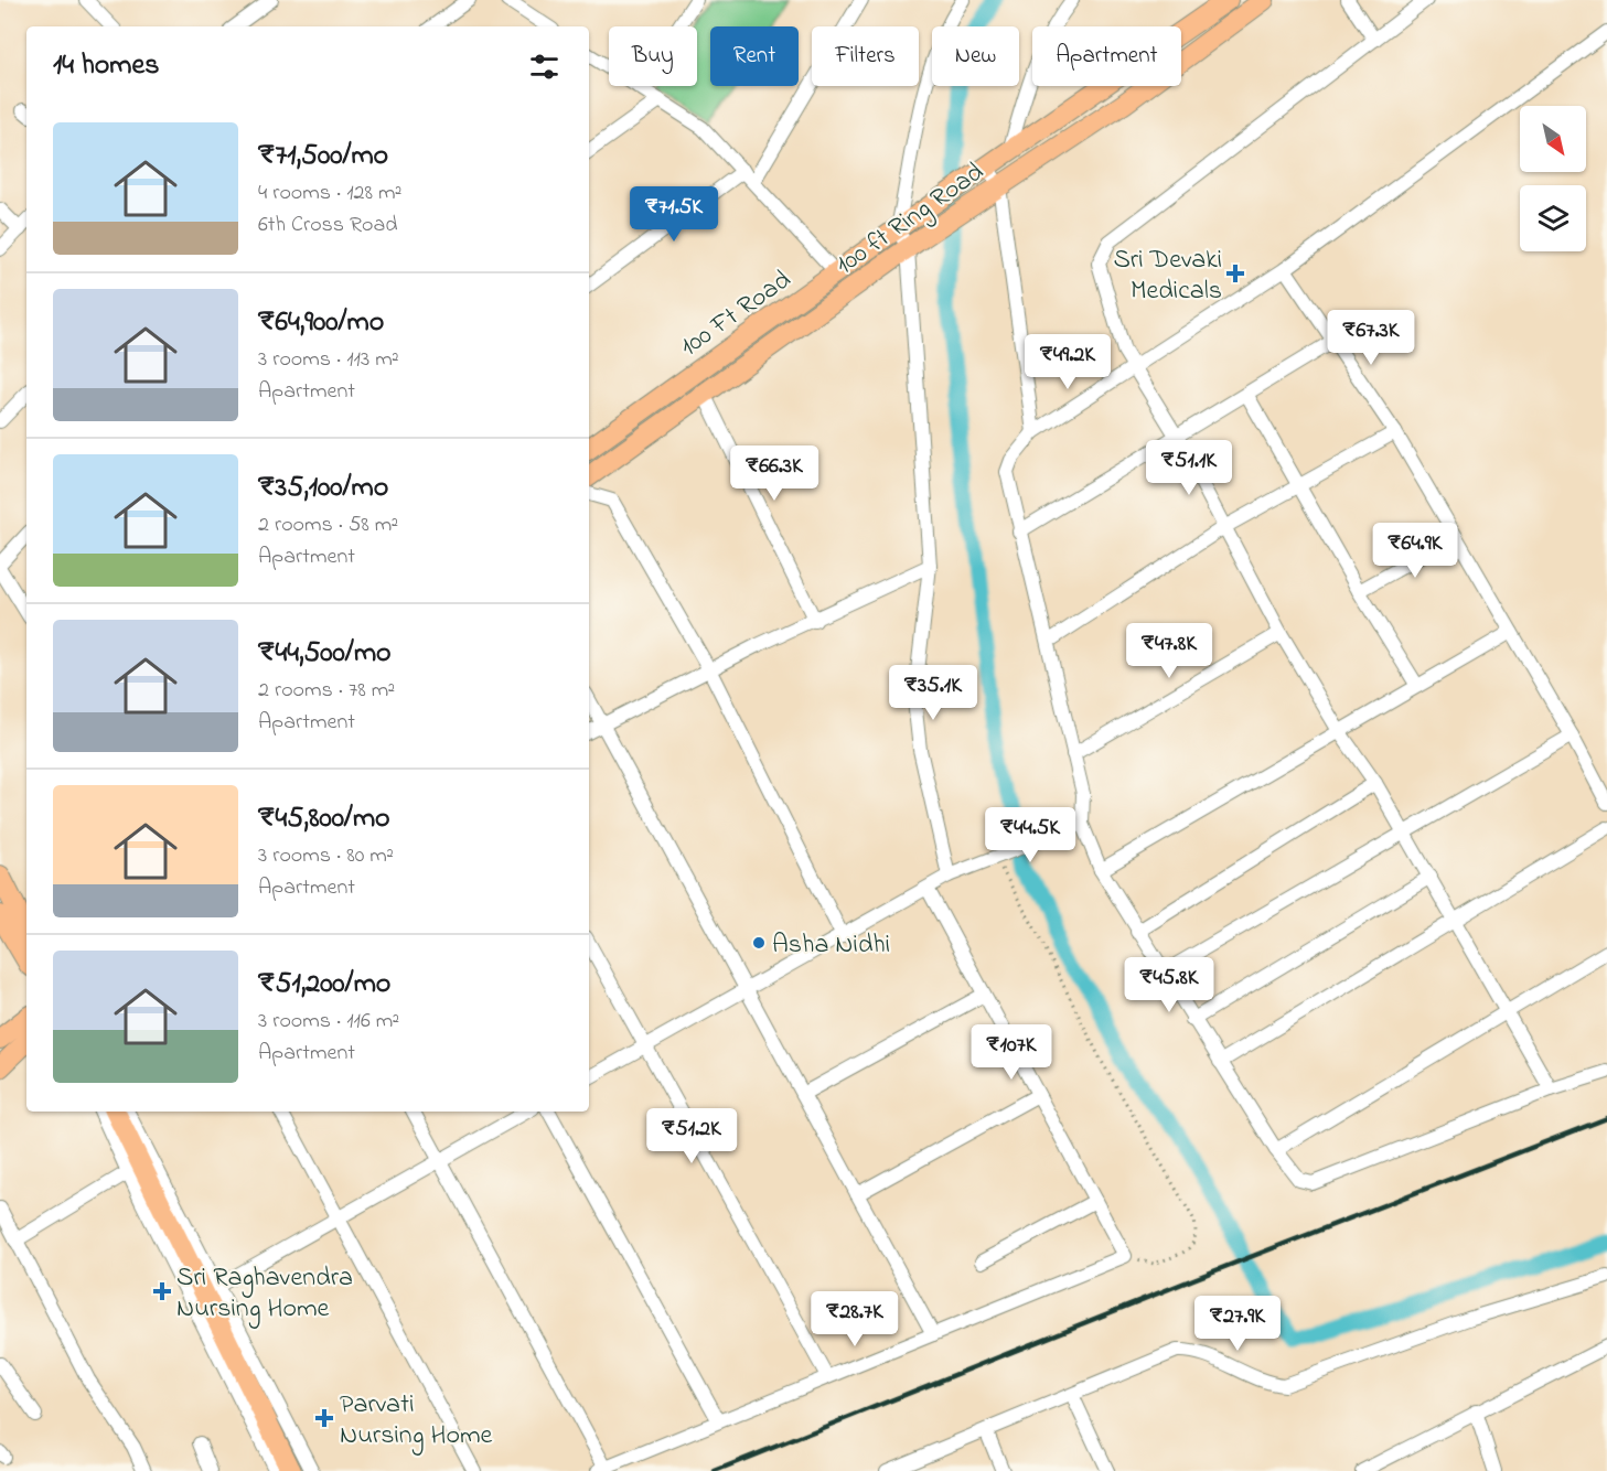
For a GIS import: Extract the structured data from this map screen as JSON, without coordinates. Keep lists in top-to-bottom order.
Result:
{
  "streets": {
    "main road": ["100 ft Ring Road", "100 Ft Road"]
  },
  "crossings": [
    ["100 ft Ring Road", "100 Ft Road"]
  ],
  "places": {
    "health": ["Sri Devaki Medicals", "Sri Raghavendra Nursing Home", "Parvati Nursing Home"],
    "other": ["Asha Nidhi"]
  },
  "north": "bottom right",
  "page": {
    "chip": [
      "Buy",
      "Rent",
      "Filters",
      "New",
      "Apartment"
    ],
    "heading": "14 homes",
    "list": [
      {
        "name": "₹71,500/mo",
        "note": "4 rooms · 128 m² · 6th Cross Road"
      },
      {
        "name": "₹64,900/mo",
        "note": "3 rooms · 113 m² · Apartment"
      },
      {
        "name": "₹35,100/mo",
        "note": "2 rooms · 58 m² · Apartment"
      },
      {
        "name": "₹44,500/mo",
        "note": "2 rooms · 78 m² · Apartment"
      },
      {
        "name": "₹45,800/mo",
        "note": "3 rooms · 80 m² · Apartment"
      },
      {
        "name": "₹51,200/mo",
        "note": "3 rooms · 116 m² · Apartment"
      }
    ],
    "price": [
      "₹71.5K",
      "₹67.3K",
      "₹49.2K",
      "₹51.1K",
      "₹66.3K",
      "₹64.9K",
      "₹47.8K",
      "₹35.1K",
      "₹44.5K",
      "₹45.8K",
      "₹107K",
      "₹51.2K",
      "₹28.7K",
      "₹27.9K"
    ]
  }
}
